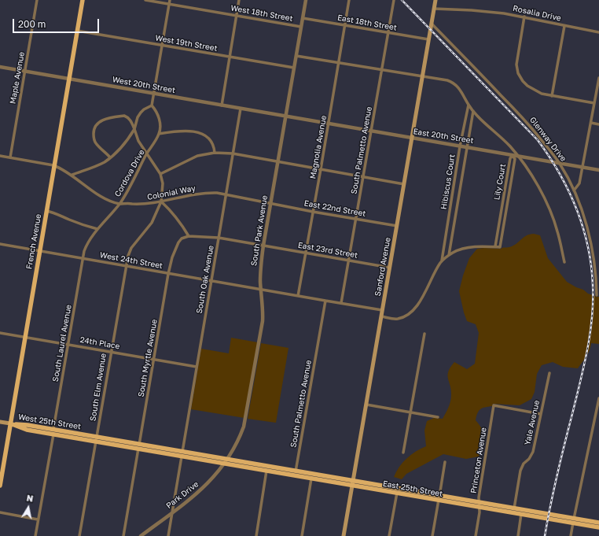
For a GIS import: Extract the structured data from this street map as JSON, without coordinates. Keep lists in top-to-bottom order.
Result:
{
  "streets": {
    "main road": [
      "French Avenue",
      "Sanford Avenue",
      "West 25th Street",
      "East 25th Street"
    ],
    "street": [
      "West 18th Street",
      "Rosalia Drive",
      "East 18th Street",
      "West 19th Street",
      "Maple Avenue",
      "West 20th Street",
      "East 20th Street",
      "Glenway Drive",
      "Magnolia Avenue",
      "South Palmetto Avenue",
      "Cordova Drive",
      "Hibiscus Court",
      "Lily Court",
      "Colonial Way",
      "East 22nd Street",
      "South Park Avenue",
      "East 23rd Street",
      "West 24th Street",
      "South Oak Avenue",
      "South Laurel Avenue",
      "24th Place",
      "South Myrtle Avenue",
      "South Elm Avenue",
      "Yale Avenue",
      "Princeton Avenue",
      "Park Drive"
    ]
  },
  "crossings": [
    ["West 18th Street", "South Park Avenue"],
    ["Rosalia Drive", "Sanford Avenue"],
    ["East 18th Street", "Magnolia Avenue"],
    ["East 18th Street", "South Palmetto Avenue"],
    ["East 18th Street", "South Park Avenue"],
    ["East 18th Street", "Sanford Avenue"],
    ["West 19th Street", "South Park Avenue"],
    ["West 19th Street", "French Avenue"],
    ["Maple Avenue", "West 20th Street"],
    ["Maple Avenue", "Colonial Way"],
    ["West 20th Street", "East 20th Street"],
    ["West 20th Street", "South Park Avenue"],
    ["West 20th Street", "French Avenue"],
    ["West 20th Street", "South Oak Avenue"],
    ["East 20th Street", "Glenway Drive"],
    ["East 20th Street", "Magnolia Avenue"],
    ["East 20th Street", "South Palmetto Avenue"],
    ["East 20th Street", "Hibiscus Court"],
    ["East 20th Street", "Lily Court"],
    ["East 20th Street", "South Park Avenue"],
    ["East 20th Street", "Sanford Avenue"],
    ["Glenway Drive", "Sanford Avenue"],
    ["Magnolia Avenue", "East 22nd Street"],
    ["Magnolia Avenue", "East 23rd Street"],
    ["Magnolia Avenue", "West 24th Street"],
    ["South Palmetto Avenue", "East 22nd Street"],
    ["South Palmetto Avenue", "East 23rd Street"],
    ["South Palmetto Avenue", "West 24th Street"],
    ["South Palmetto Avenue", "East 25th Street"],
    ["Cordova Drive", "Colonial Way"],
    ["Cordova Drive", "West 24th Street"],
    ["Cordova Drive", "South Laurel Avenue"],
    ["Colonial Way", "East 22nd Street"],
    ["Colonial Way", "South Park Avenue"],
    ["Colonial Way", "French Avenue"],
    ["Colonial Way", "South Oak Avenue"],
    ["Colonial Way", "South Elm Avenue"],
    ["East 22nd Street", "South Park Avenue"],
    ["East 22nd Street", "Sanford Avenue"],
    ["South Park Avenue", "East 23rd Street"],
    ["South Park Avenue", "West 24th Street"],
    ["South Park Avenue", "West 25th Street"],
    ["South Park Avenue", "East 25th Street"],
    ["South Park Avenue", "Park Drive"],
    ["French Avenue", "West 24th Street"],
    ["French Avenue", "24th Place"],
    ["French Avenue", "West 25th Street"],
    ["East 23rd Street", "Sanford Avenue"],
    ["East 23rd Street", "South Oak Avenue"],
    ["East 23rd Street", "South Myrtle Avenue"],
    ["West 24th Street", "Sanford Avenue"],
    ["West 24th Street", "South Oak Avenue"],
    ["West 24th Street", "South Laurel Avenue"],
    ["West 24th Street", "South Myrtle Avenue"],
    ["West 24th Street", "South Elm Avenue"],
    ["Sanford Avenue", "East 25th Street"],
    ["South Oak Avenue", "24th Place"],
    ["South Oak Avenue", "West 25th Street"],
    ["South Oak Avenue", "Park Drive"],
    ["South Laurel Avenue", "24th Place"],
    ["South Laurel Avenue", "West 25th Street"],
    ["24th Place", "South Myrtle Avenue"],
    ["24th Place", "South Elm Avenue"],
    ["South Myrtle Avenue", "West 25th Street"],
    ["South Elm Avenue", "West 25th Street"],
    ["West 25th Street", "East 25th Street"],
    ["West 25th Street", "Park Drive"],
    ["Yale Avenue", "Princeton Avenue"],
    ["Yale Avenue", "East 25th Street"],
    ["Princeton Avenue", "East 25th Street"],
    ["East 25th Street", "Park Drive"]
  ],
  "scale_bar": "200 m",
  "north": "top"
}
